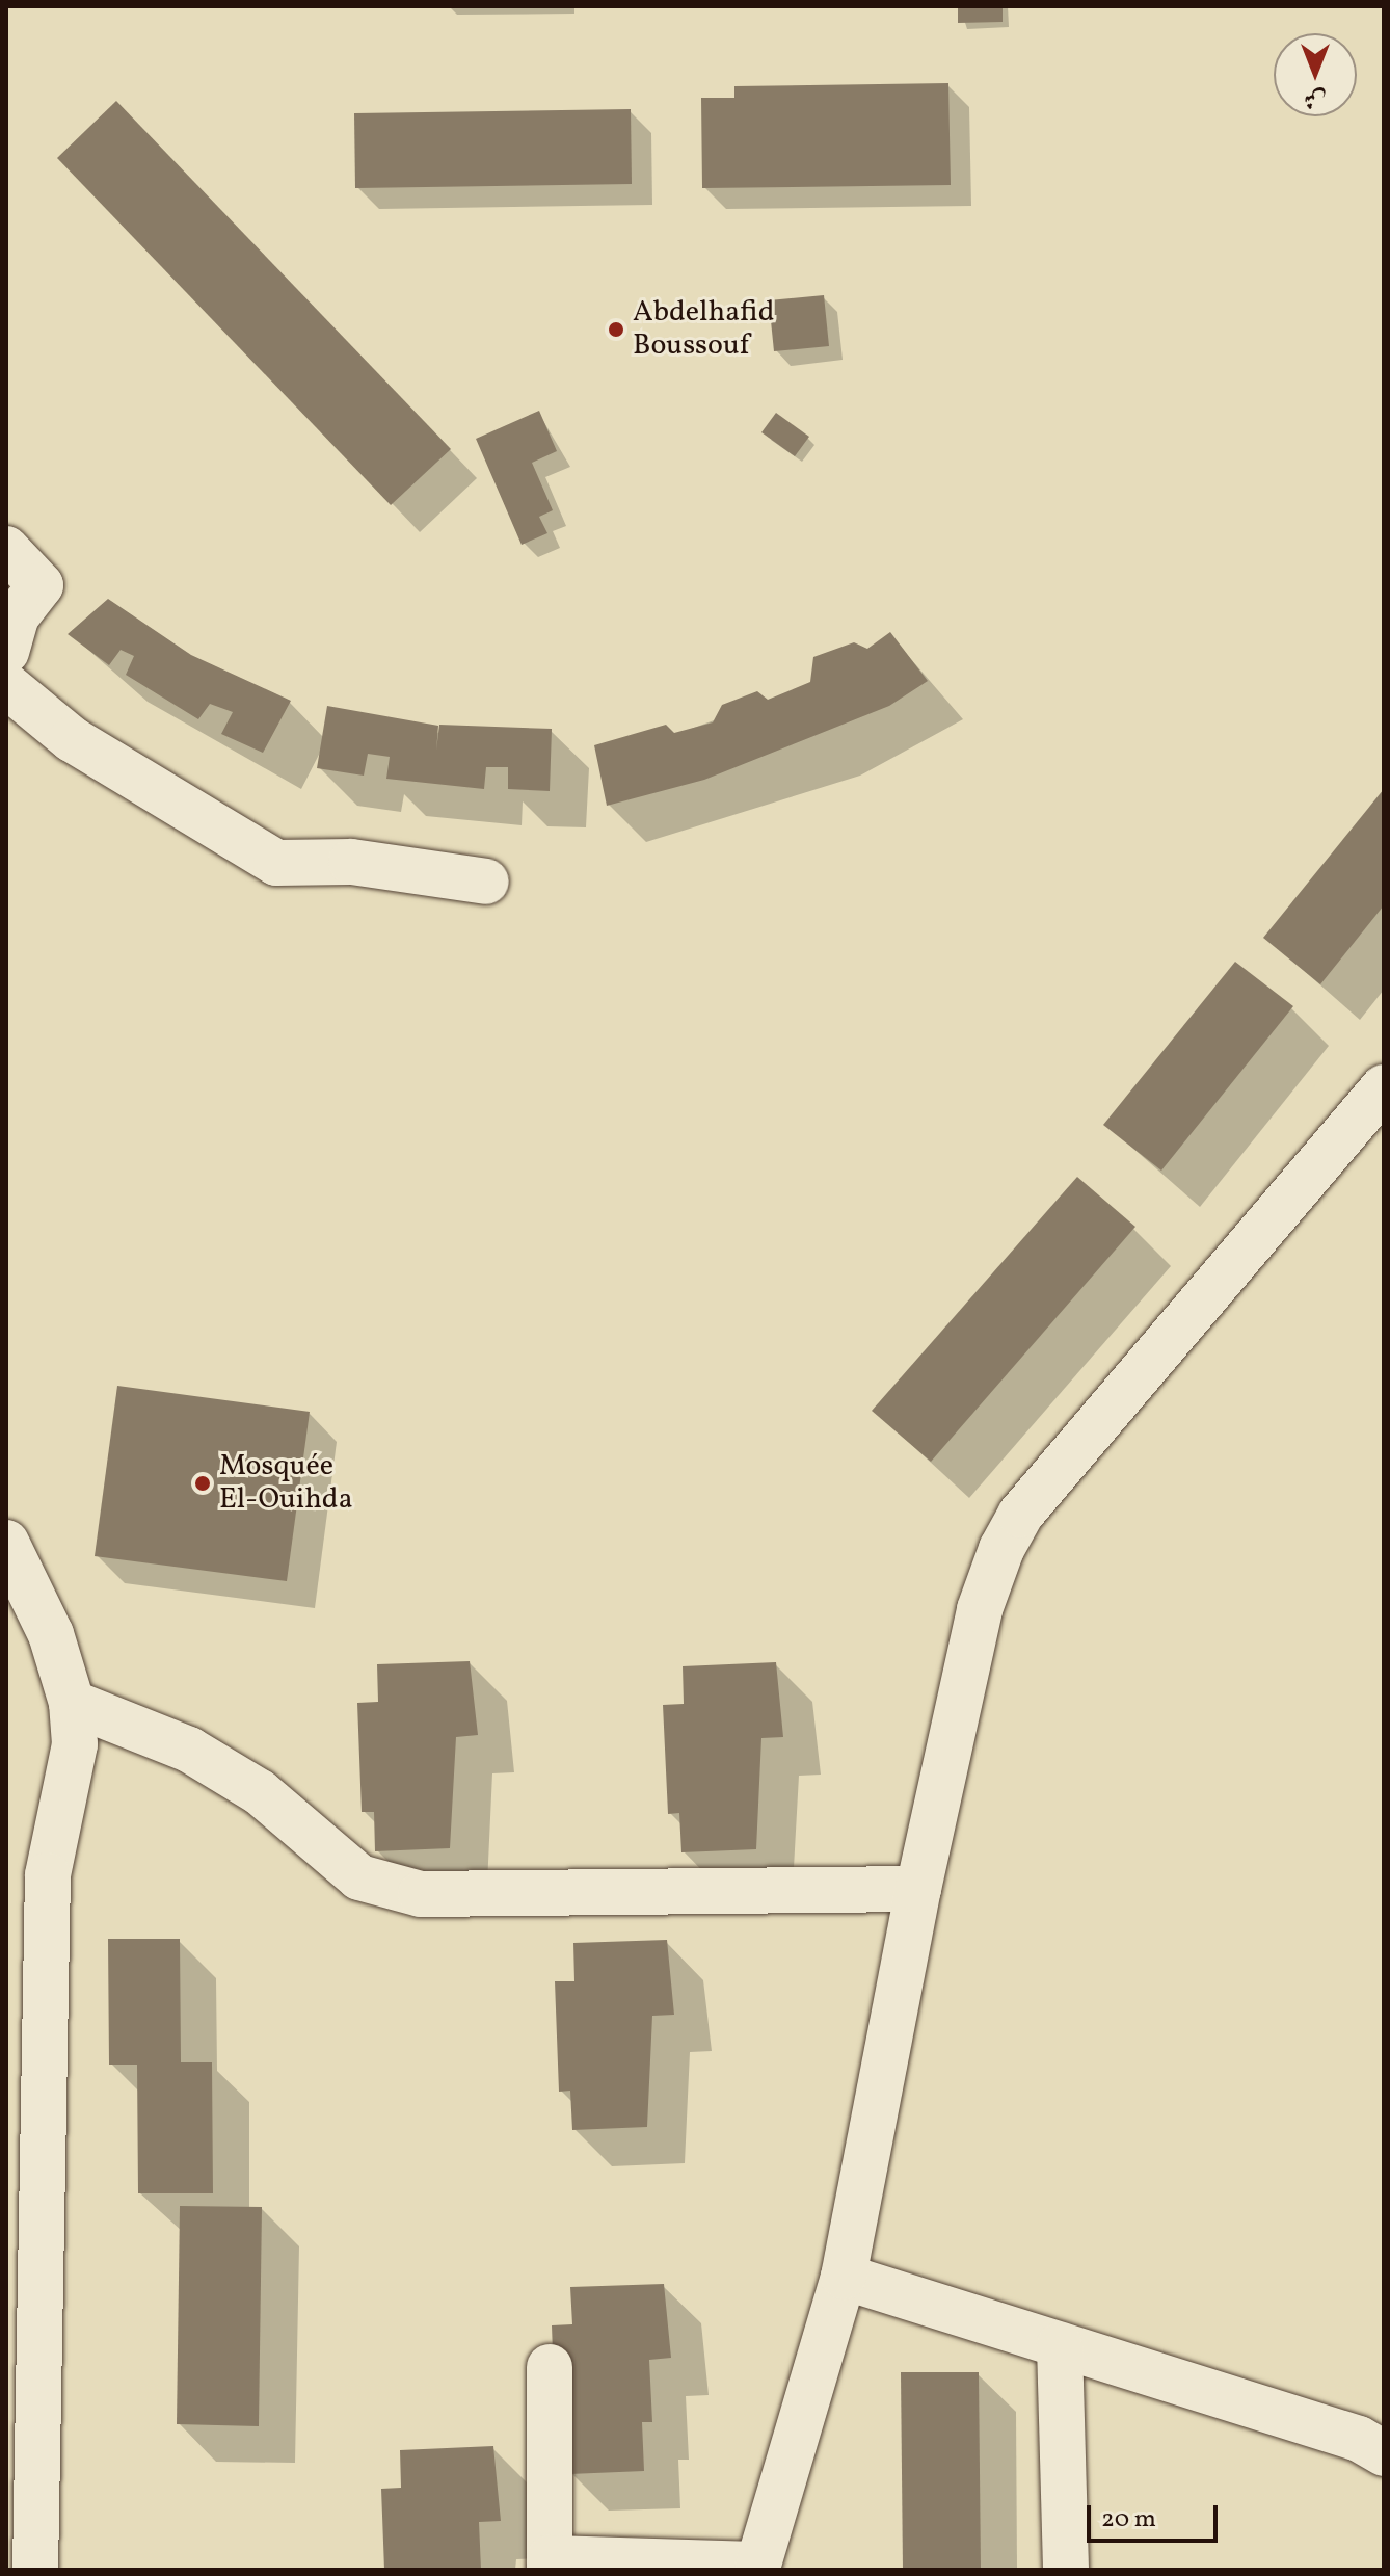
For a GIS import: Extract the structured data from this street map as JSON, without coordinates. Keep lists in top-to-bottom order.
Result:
{
  "places": ["Abdelhafid Boussouf", "Mosquée El-Ouihda"],
  "scale_bar": "20 m",
  "north": "bottom"
}
